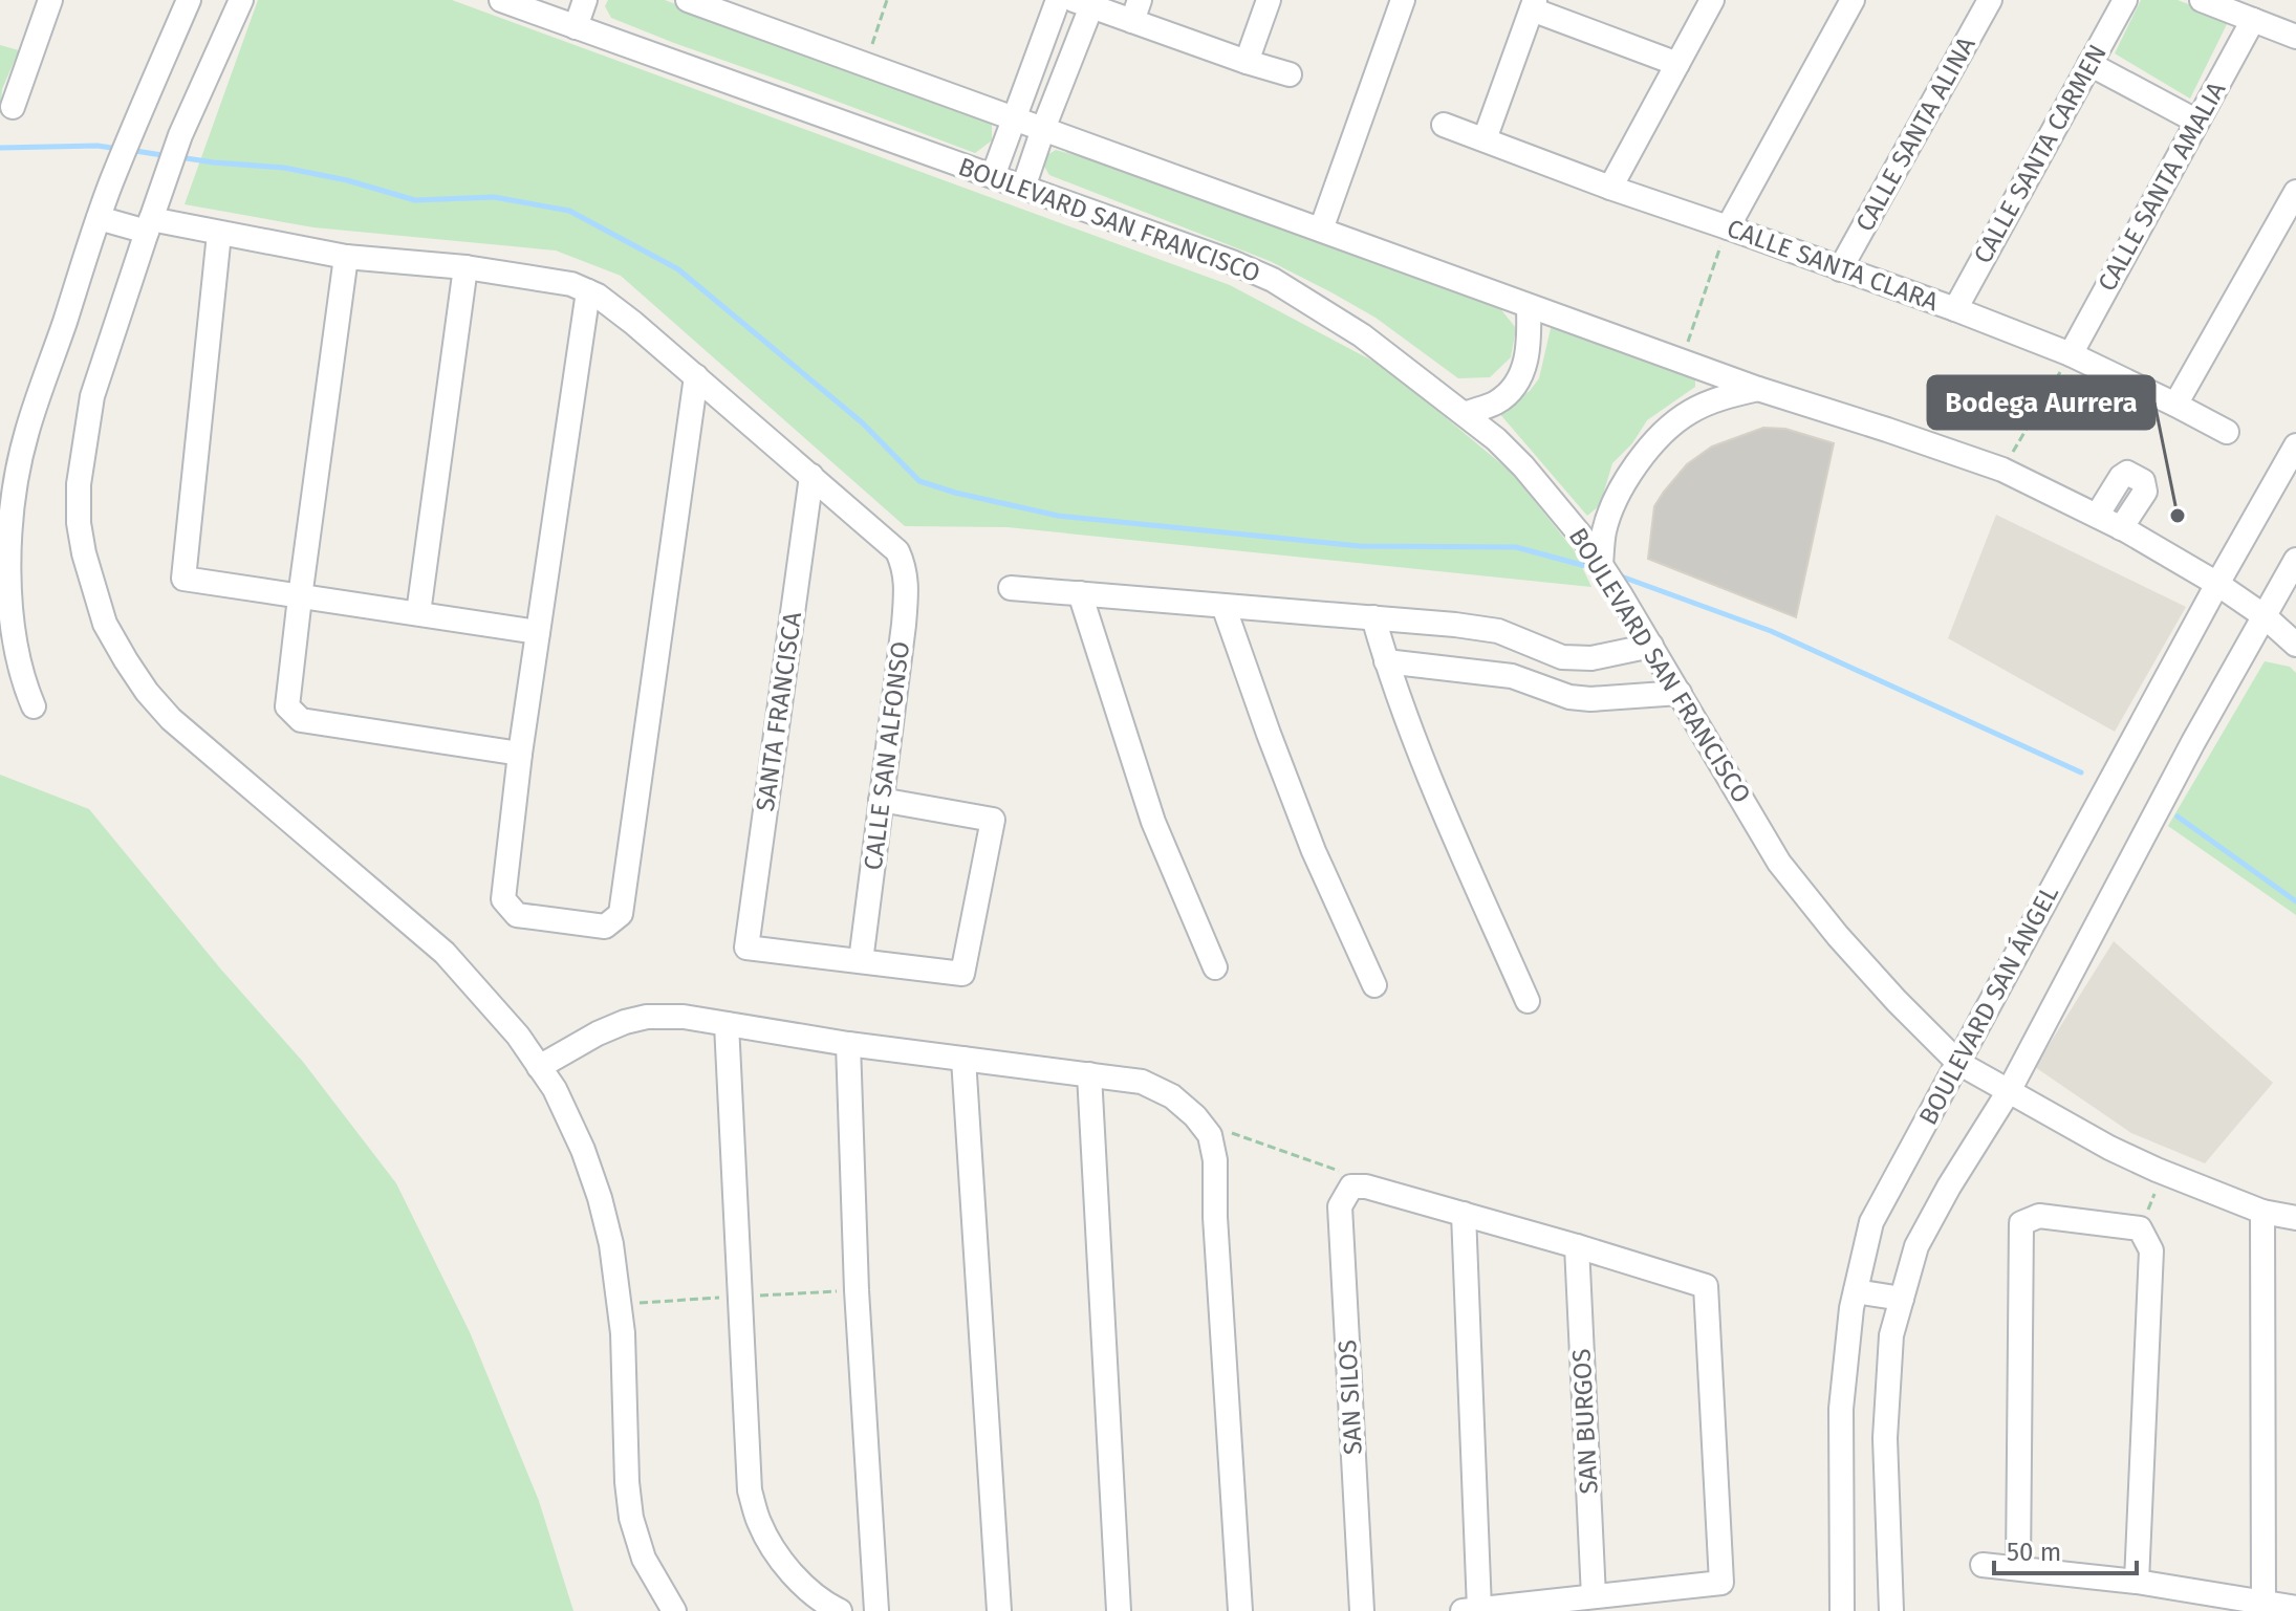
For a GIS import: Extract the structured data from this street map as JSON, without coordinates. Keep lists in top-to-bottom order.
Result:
{
  "streets": {
    "street": [
      "CALLE SANTA ALINA",
      "CALLE SANTA CARMEN",
      "CALLE SANTA AMALIA",
      "BOULEVARD SAN FRANCISCO",
      "CALLE SANTA CLARA",
      "SANTA FRANCISCA",
      "CALLE SAN ALFONSO",
      "BOULEVARD SAN ÁNGEL",
      "SAN SILOS",
      "SAN BURGOS"
    ]
  },
  "crossings": [
    ["CALLE SANTA ALINA", "CALLE SANTA CLARA"],
    ["CALLE SANTA CARMEN", "CALLE SANTA CLARA"],
    ["CALLE SANTA AMALIA", "CALLE SANTA CLARA"],
    ["BOULEVARD SAN FRANCISCO", "BOULEVARD SAN ÁNGEL"],
    ["SANTA FRANCISCA", "CALLE SAN ALFONSO"]
  ],
  "places": ["Bodega Aurrera"],
  "scale_bar": "50 m"
}
